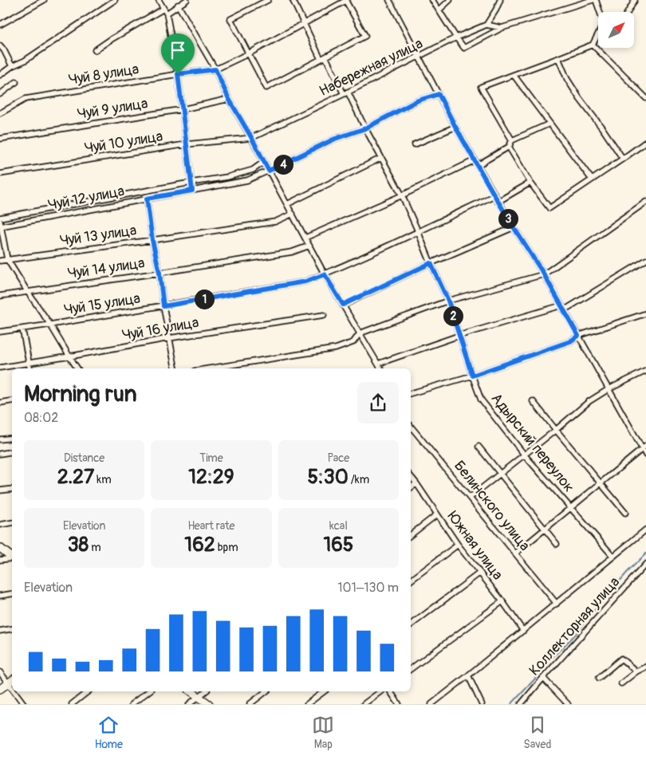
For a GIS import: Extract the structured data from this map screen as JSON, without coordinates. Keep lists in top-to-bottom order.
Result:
{
  "streets": {
    "street": [
      "Набережная улица",
      "Чуй 8 улица",
      "Чуй 9 улица",
      "Чуй 10 улица",
      "Чуй 12 улица",
      "Чуй 13 улица",
      "Чуй 14 улица",
      "Чуй 15 улица",
      "Чуй 16 улица",
      "Адырский переулок",
      "Белинского улица",
      "Южная улица",
      "Коллекторная улица"
    ]
  },
  "crossings": [
    ["Набережная улица", "Чуй 10 улица"],
    ["Набережная улица", "Адырский переулок"],
    ["Чуй 8 улица", "Адырский переулок"],
    ["Чуй 12 улица", "Адырский переулок"],
    ["Чуй 15 улица", "Адырский переулок"]
  ],
  "north": "top right",
  "page": {
    "pins": [
      "4",
      "3",
      "1",
      "2"
    ],
    "heading": ["Morning run", "08:02"],
    "stats": [
      ["Distance", "2.27 km"],
      ["Time", "12:29"],
      ["Pace", "5:30 /km"],
      ["Elevation", "38 m"],
      ["Heart rate", "162 bpm"],
      ["kcal", "165"]
    ],
    "chart": ["Elevation", "101–130 m"],
    "tabs": ["Home", "Map", "Saved"]
  }
}
